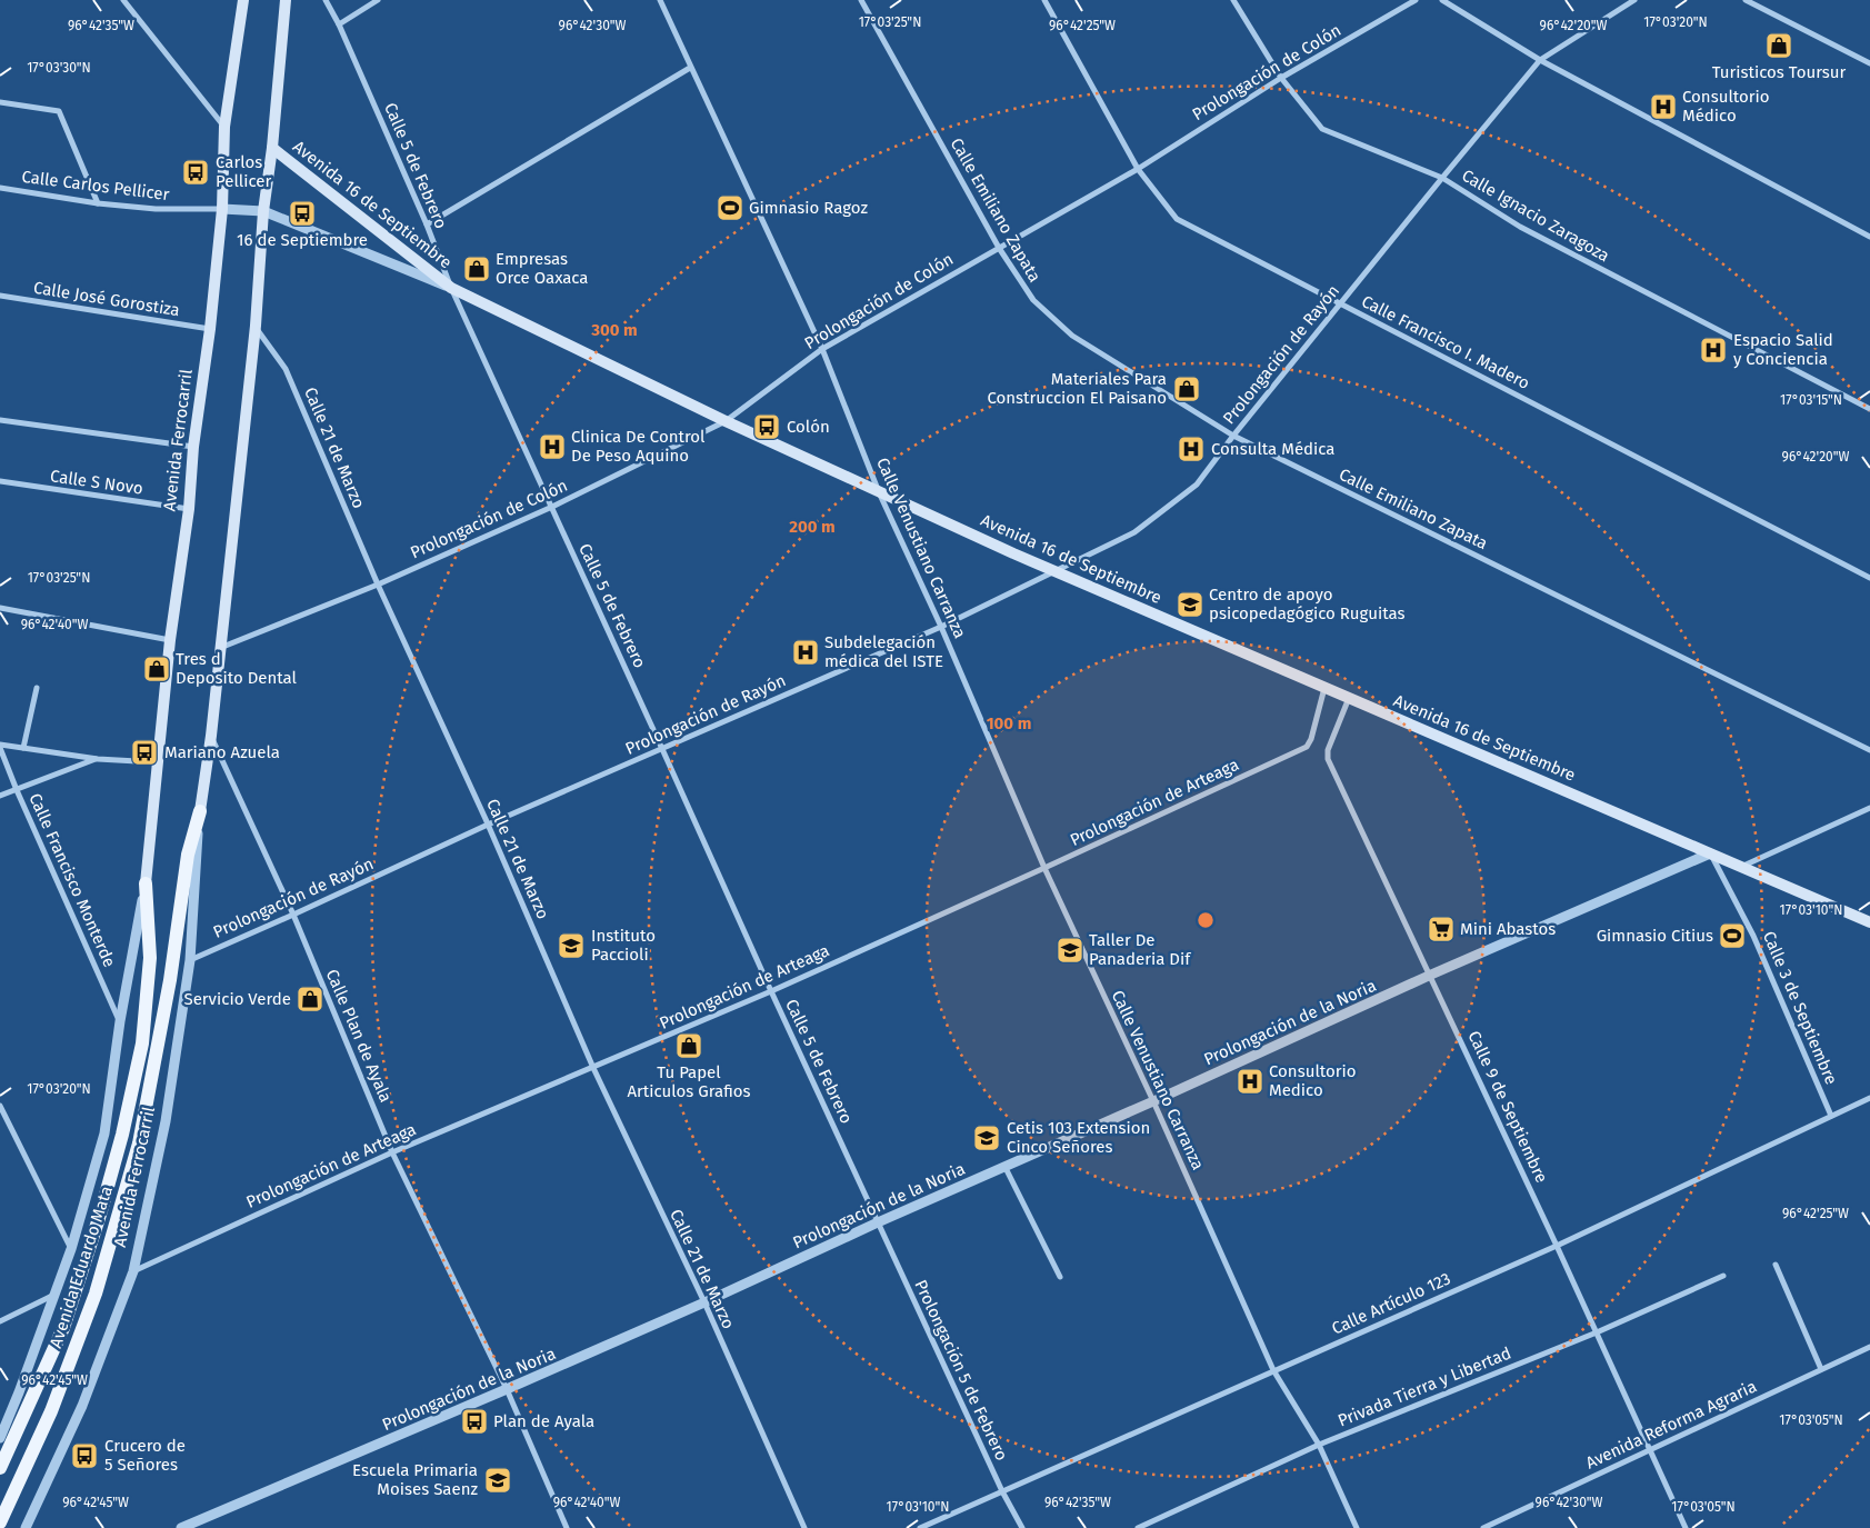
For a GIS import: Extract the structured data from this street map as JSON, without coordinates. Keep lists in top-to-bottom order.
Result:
{
  "streets": {
    "main road": ["Avenida 16 de Septiembre", "Avenida Ferrocarril", "Avenida Eduardo Mata"],
    "street": [
      "Prolongación de Colón",
      "Calle 5 de Febrero",
      "Calle Carlos Pellicer",
      "Calle Emiliano Zapata",
      "Calle Ignacio Zaragoza",
      "Calle José Gorostiza",
      "Calle Francisco I. Madero",
      "Prolongación de Rayón",
      "Calle 21 de Marzo",
      "Calle S Novo",
      "Calle Venustiano Carranza",
      "Prolongación de Arteaga",
      "Calle Francisco Monterde",
      "Calle 3 de Septiembre",
      "Prolongación de la Noria",
      "Calle Plan de Ayala",
      "Calle 9 de Septiembre",
      "Calle Artículo 123",
      "Prolongación 5 de Febrero",
      "Privada Tierra y Libertad",
      "Avenida Reforma Agraria"
    ]
  },
  "crossings": [
    ["Prolongación de Colón", "Calle 5 de Febrero"],
    ["Prolongación de Colón", "Avenida 16 de Septiembre"],
    ["Prolongación de Colón", "Calle Emiliano Zapata"],
    ["Prolongación de Colón", "Calle Ignacio Zaragoza"],
    ["Prolongación de Colón", "Calle Francisco I. Madero"],
    ["Prolongación de Colón", "Avenida Ferrocarril"],
    ["Prolongación de Colón", "Calle 21 de Marzo"],
    ["Prolongación de Colón", "Calle Venustiano Carranza"],
    ["Calle 5 de Febrero", "Avenida 16 de Septiembre"],
    ["Calle 5 de Febrero", "Prolongación de Rayón"],
    ["Calle 5 de Febrero", "Prolongación de Arteaga"],
    ["Calle 5 de Febrero", "Prolongación de la Noria"],
    ["Calle 5 de Febrero", "Prolongación 5 de Febrero"],
    ["Calle Carlos Pellicer", "Avenida 16 de Septiembre"],
    ["Calle Carlos Pellicer", "Avenida Ferrocarril"],
    ["Avenida 16 de Septiembre", "Prolongación de Rayón"],
    ["Avenida 16 de Septiembre", "Avenida Ferrocarril"],
    ["Avenida 16 de Septiembre", "Calle Venustiano Carranza"],
    ["Avenida 16 de Septiembre", "Prolongación de Arteaga"],
    ["Avenida 16 de Septiembre", "Calle 3 de Septiembre"],
    ["Avenida 16 de Septiembre", "Prolongación de la Noria"],
    ["Avenida 16 de Septiembre", "Calle 9 de Septiembre"],
    ["Calle Emiliano Zapata", "Prolongación de Rayón"],
    ["Calle Ignacio Zaragoza", "Prolongación de Rayón"],
    ["Calle José Gorostiza", "Avenida Ferrocarril"],
    ["Calle Francisco I. Madero", "Prolongación de Rayón"],
    ["Prolongación de Rayón", "Avenida Ferrocarril"],
    ["Prolongación de Rayón", "Calle 21 de Marzo"],
    ["Prolongación de Rayón", "Calle Venustiano Carranza"],
    ["Prolongación de Rayón", "Calle Plan de Ayala"],
    ["Avenida Ferrocarril", "Calle 21 de Marzo"],
    ["Avenida Ferrocarril", "Calle S Novo"],
    ["Avenida Ferrocarril", "Prolongación de Arteaga"],
    ["Avenida Ferrocarril", "Calle Francisco Monterde"],
    ["Avenida Ferrocarril", "Calle Plan de Ayala"],
    ["Avenida Ferrocarril", "Avenida Eduardo Mata"],
    ["Calle 21 de Marzo", "Prolongación de Arteaga"],
    ["Calle 21 de Marzo", "Prolongación de la Noria"],
    ["Calle Venustiano Carranza", "Prolongación de Arteaga"],
    ["Calle Venustiano Carranza", "Prolongación de la Noria"],
    ["Calle Venustiano Carranza", "Calle Artículo 123"],
    ["Calle Venustiano Carranza", "Privada Tierra y Libertad"],
    ["Prolongación de Arteaga", "Calle Plan de Ayala"],
    ["Calle 3 de Septiembre", "Prolongación de la Noria"],
    ["Calle 3 de Septiembre", "Calle Artículo 123"],
    ["Prolongación de la Noria", "Calle Plan de Ayala"],
    ["Prolongación de la Noria", "Calle 9 de Septiembre"],
    ["Prolongación de la Noria", "Prolongación 5 de Febrero"],
    ["Calle 9 de Septiembre", "Calle Artículo 123"],
    ["Calle 9 de Septiembre", "Privada Tierra y Libertad"],
    ["Calle 9 de Septiembre", "Avenida Reforma Agraria"],
    ["Calle Artículo 123", "Prolongación 5 de Febrero"]
  ],
  "places": {
    "shop": [
      "Turisticos Toursur",
      "Empresas Orce Oaxaca",
      "Materiales Para Construccion El Paisano",
      "Tres d Deposito Dental",
      "Servicio Verde",
      "Tu Papel Articulos Grafios"
    ],
    "hospital": [
      "Consultorio Médico",
      "Espacio Salid y Conciencia",
      "Clinica De Control De Peso Aquino",
      "Consulta Médica",
      "Subdelegación médica del ISTE",
      "Consultorio Medico"
    ],
    "bus stop": [
      "Carlos Pellicer",
      "16 de Septiembre",
      "Colón",
      "Mariano Azuela",
      "Plan de Ayala",
      "Crucero de 5 Señores"
    ],
    "sports": ["Gimnasio Ragoz", "Gimnasio Citius"],
    "school or university": [
      "Centro de apoyo psicopedagógico Ruguitas",
      "Instituto Paccioli",
      "Taller De Panaderia Dif",
      "Cetis 103 Extension Cinco Señores",
      "Escuela Primaria Moises Saenz"
    ],
    "supermarket": ["Mini Abastos"]
  },
  "coordinates": [
    "17°03'25\"N",
    "17°03'20\"N",
    "96°42'35\"W",
    "96°42'30\"W",
    "96°42'25\"W",
    "96°42'20\"W",
    "17°03'30\"N",
    "17°03'15\"N",
    "96°42'40\"W",
    "17°03'10\"N",
    "96°42'45\"W",
    "17°03'05\"N"
  ],
  "rings": ["300 m", "200 m", "100 m"]
}
